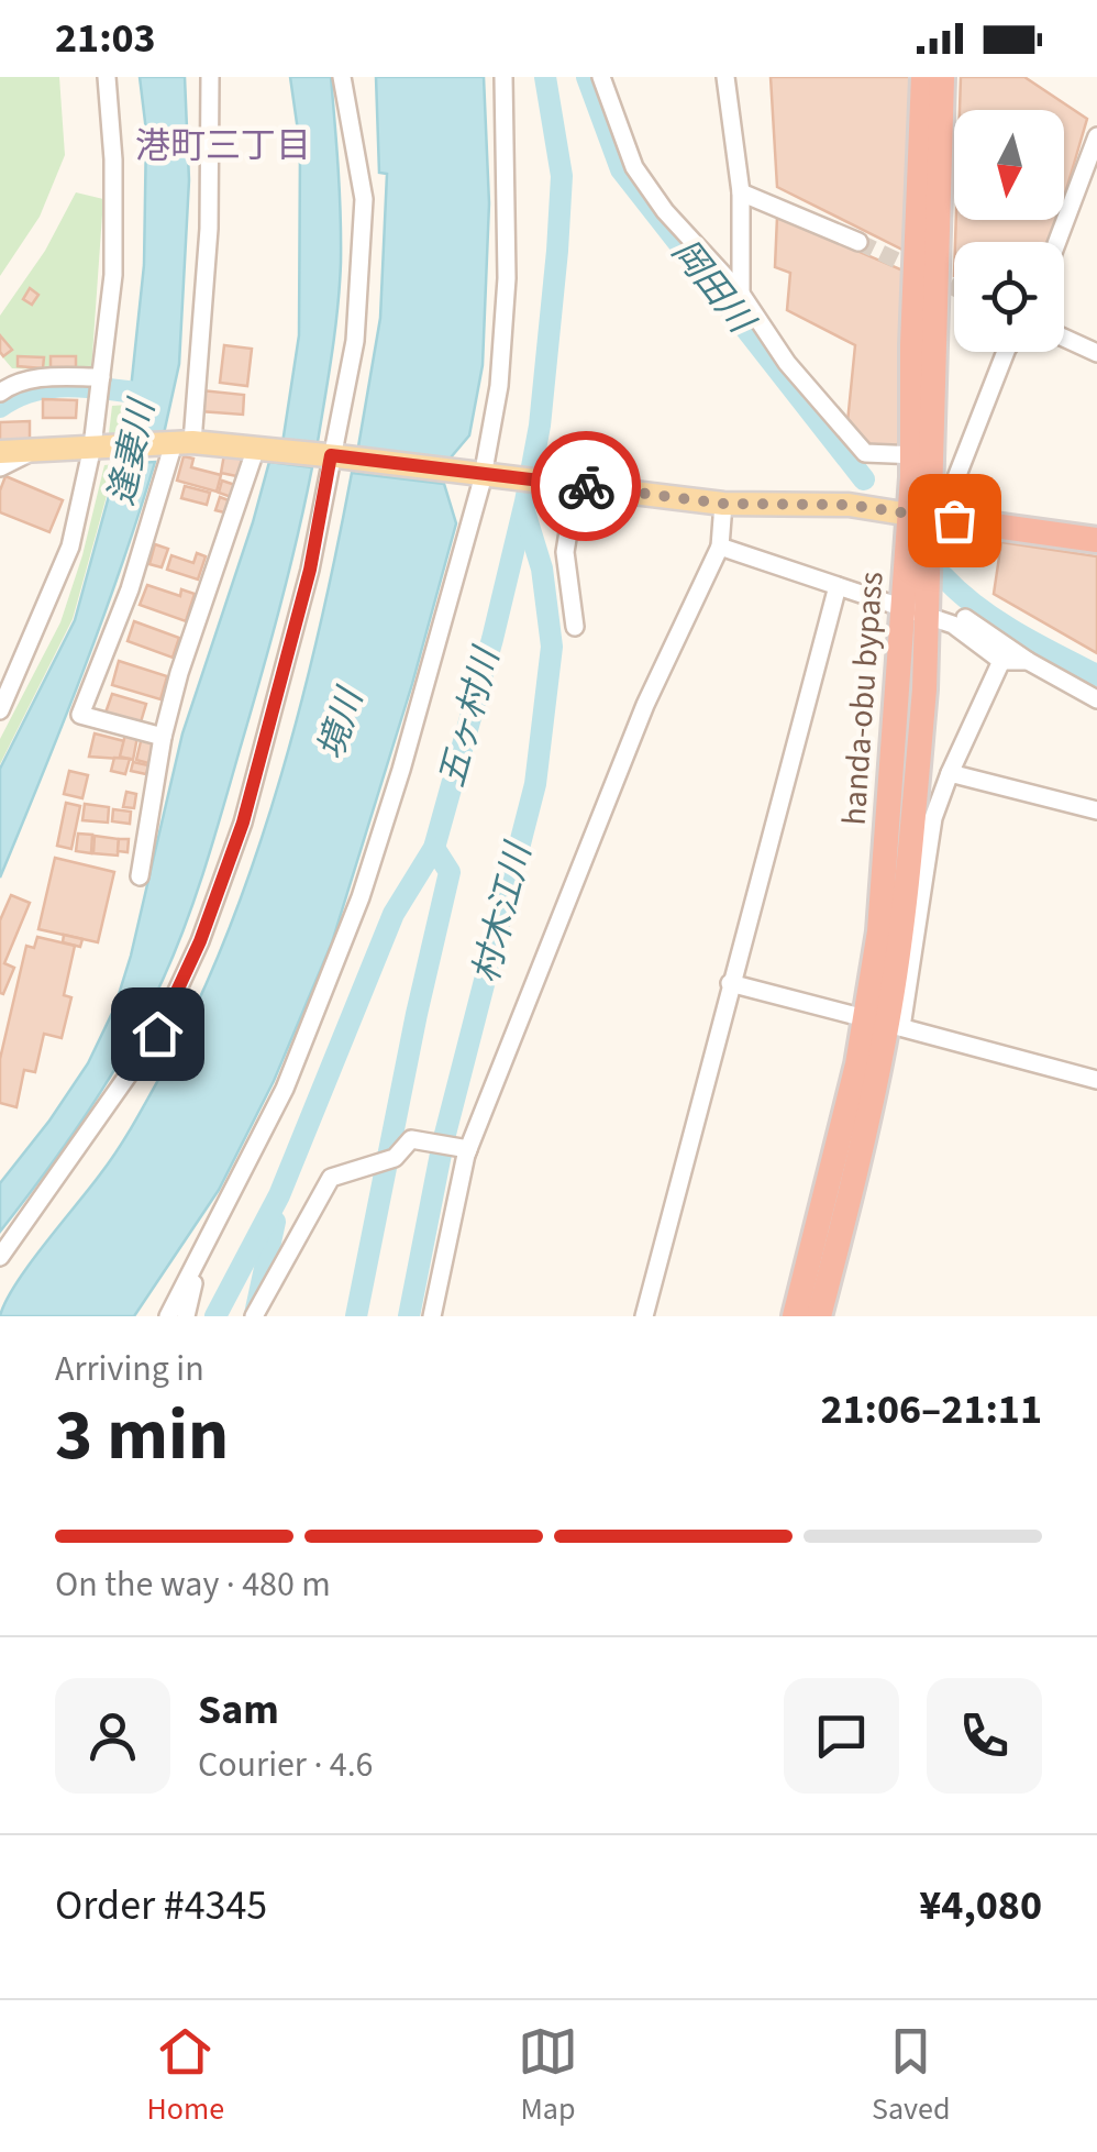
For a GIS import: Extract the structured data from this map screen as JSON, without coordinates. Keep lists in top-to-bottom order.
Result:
{
  "streets": {
    "highway": ["handa-obu bypass"]
  },
  "districts": ["港町三丁目"],
  "water": [
    "岡田川",
    "逢妻川",
    "五ヶ村川",
    "境川",
    "村木江川"
  ],
  "north": "bottom",
  "page": {
    "status": "21:03",
    "heading": ["3 min", "Arriving in", "21:06–21:11"],
    "panel": [
      "Sam",
      "Courier · 4.6",
      "Order #4345",
      "¥4,080"
    ],
    "bar": "On the way · 480 m",
    "tabs": ["Home", "Map", "Saved"]
  }
}
